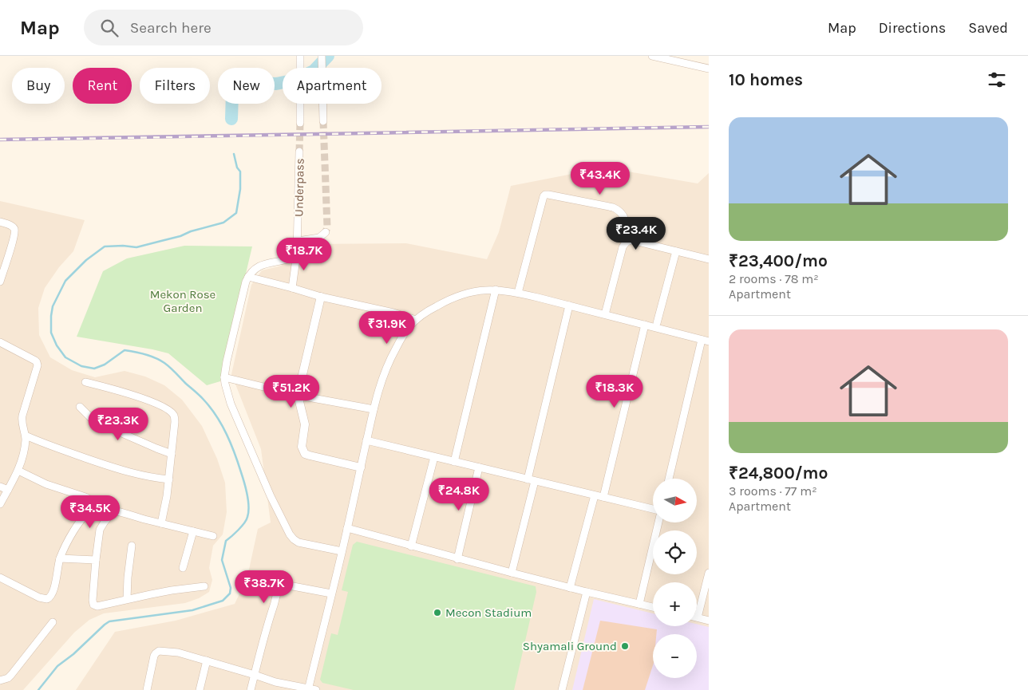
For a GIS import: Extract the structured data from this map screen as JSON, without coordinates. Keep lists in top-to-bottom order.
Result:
{
  "streets": {
    "street": ["Underpass"]
  },
  "parks": ["Mekon Rose Garden"],
  "places": ["Mecon Stadium", "Shyamali Ground"],
  "north": "right",
  "page": {
    "header": "Map",
    "search": "Search here",
    "nav": ["Map", "Directions", "Saved"],
    "heading": "10 homes",
    "chip": [
      "Buy",
      "Rent",
      "Filters",
      "New",
      "Apartment"
    ],
    "list": [
      {
        "name": "₹23,400/mo",
        "note": "2 rooms · 78 m² · Apartment"
      },
      {
        "name": "₹24,800/mo",
        "note": "3 rooms · 77 m² · Apartment"
      }
    ],
    "price": [
      "₹43.4K",
      "₹23.4K",
      "₹18.7K",
      "₹31.9K",
      "₹51.2K",
      "₹18.3K",
      "₹23.3K",
      "₹24.8K",
      "₹34.5K",
      "₹38.7K"
    ],
    "map_buttons": ["+", "−"]
  }
}
